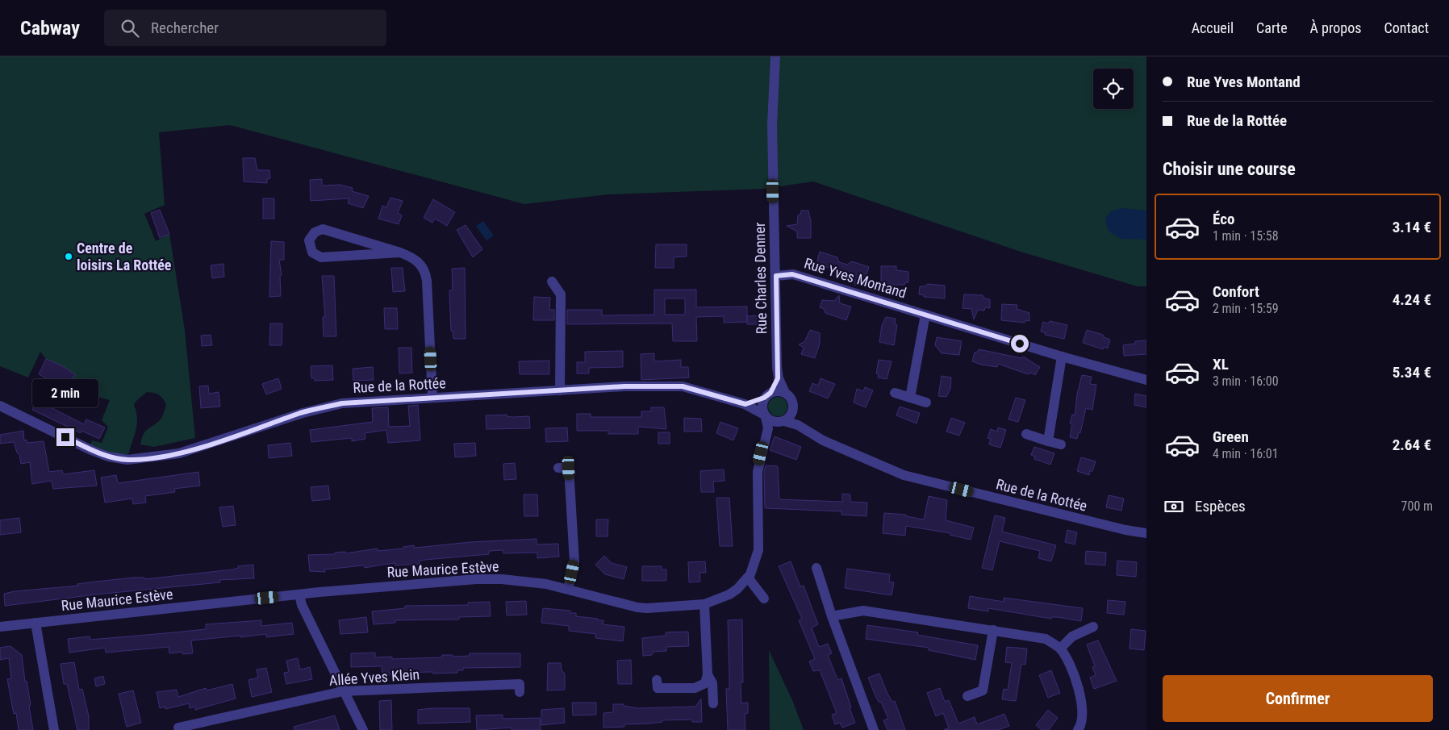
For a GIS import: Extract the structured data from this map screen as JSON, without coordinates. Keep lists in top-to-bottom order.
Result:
{
  "streets": {
    "street": [
      "Rue Charles Denner",
      "Rue Yves Montand",
      "Rue de la Rottée",
      "Rue Maurice Estève",
      "Allée Yves Klein"
    ]
  },
  "crossings": [
    ["Rue Charles Denner", "Rue Yves Montand"],
    ["Rue Charles Denner", "Rue de la Rottée"],
    ["Rue Charles Denner", "Rue Maurice Estève"],
    ["Rue de la Rottée", "Rue Maurice Estève"]
  ],
  "places": ["Centre de loisirs La Rottée"],
  "page": {
    "header": "Cabway",
    "search": "Rechercher",
    "nav": [
      "Accueil",
      "Carte",
      "À propos",
      "Contact"
    ],
    "banner": ["Rue Yves Montand", "Rue de la Rottée"],
    "heading": "Choisir une course",
    "list": [
      {
        "name": "Éco",
        "note": "1 min · 15:58",
        "value": "3.14 €"
      },
      {
        "name": "Confort",
        "note": "2 min · 15:59",
        "value": "4.24 €"
      },
      {
        "name": "XL",
        "note": "3 min · 16:00",
        "value": "5.34 €"
      },
      {
        "name": "Green",
        "note": "4 min · 16:01",
        "value": "2.64 €"
      }
    ],
    "bubble": "2 min",
    "pay": ["Espèces", "700 m"],
    "buttons": "Confirmer"
  }
}
